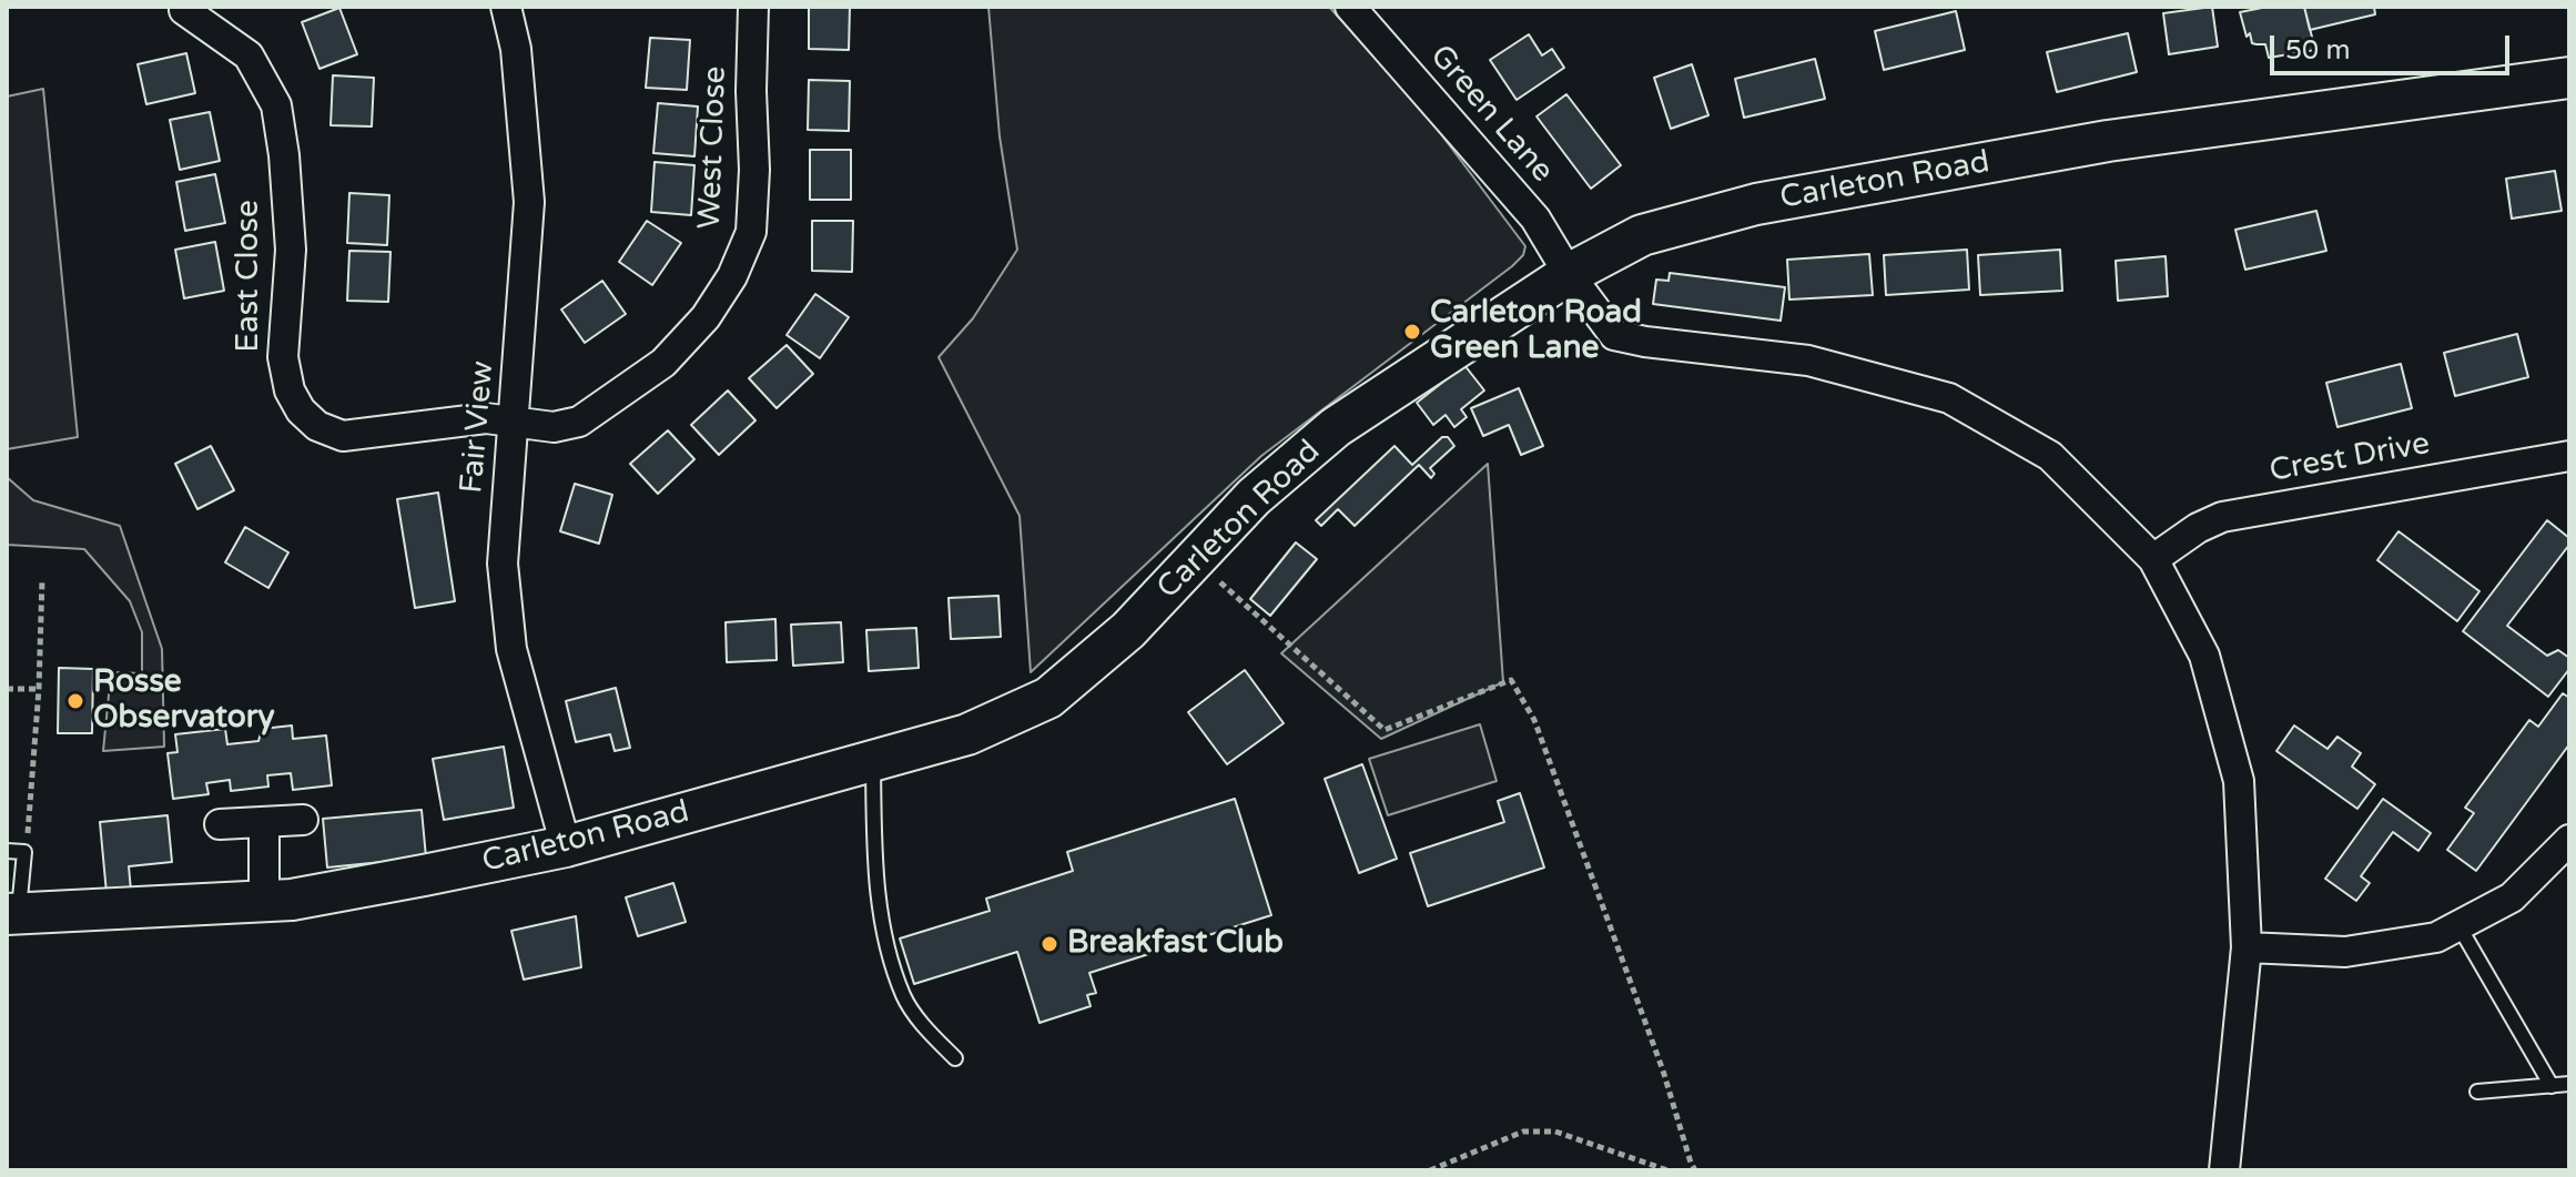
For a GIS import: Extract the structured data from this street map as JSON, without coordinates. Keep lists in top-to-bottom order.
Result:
{
  "streets": {
    "street": [
      "Green Lane",
      "West Close",
      "Carleton Road",
      "East Close",
      "Fair View",
      "Crest Drive"
    ]
  },
  "crossings": [
    ["Green Lane", "Carleton Road"],
    ["Green Lane", "Crest Drive"],
    ["West Close", "East Close"],
    ["West Close", "Fair View"],
    ["Carleton Road", "Fair View"],
    ["East Close", "Fair View"]
  ],
  "places": ["Carleton Road Green Lane", "Rosse Observatory", "Breakfast Club"],
  "scale_bar": "50 m"
}
